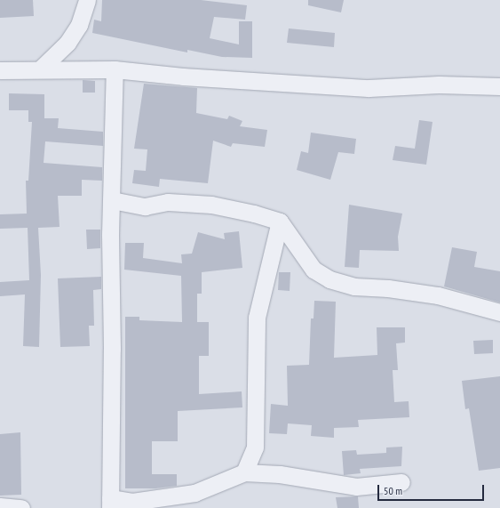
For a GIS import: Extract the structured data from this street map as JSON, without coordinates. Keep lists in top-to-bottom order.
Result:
{
  "scale_bar": "50 m"
}
